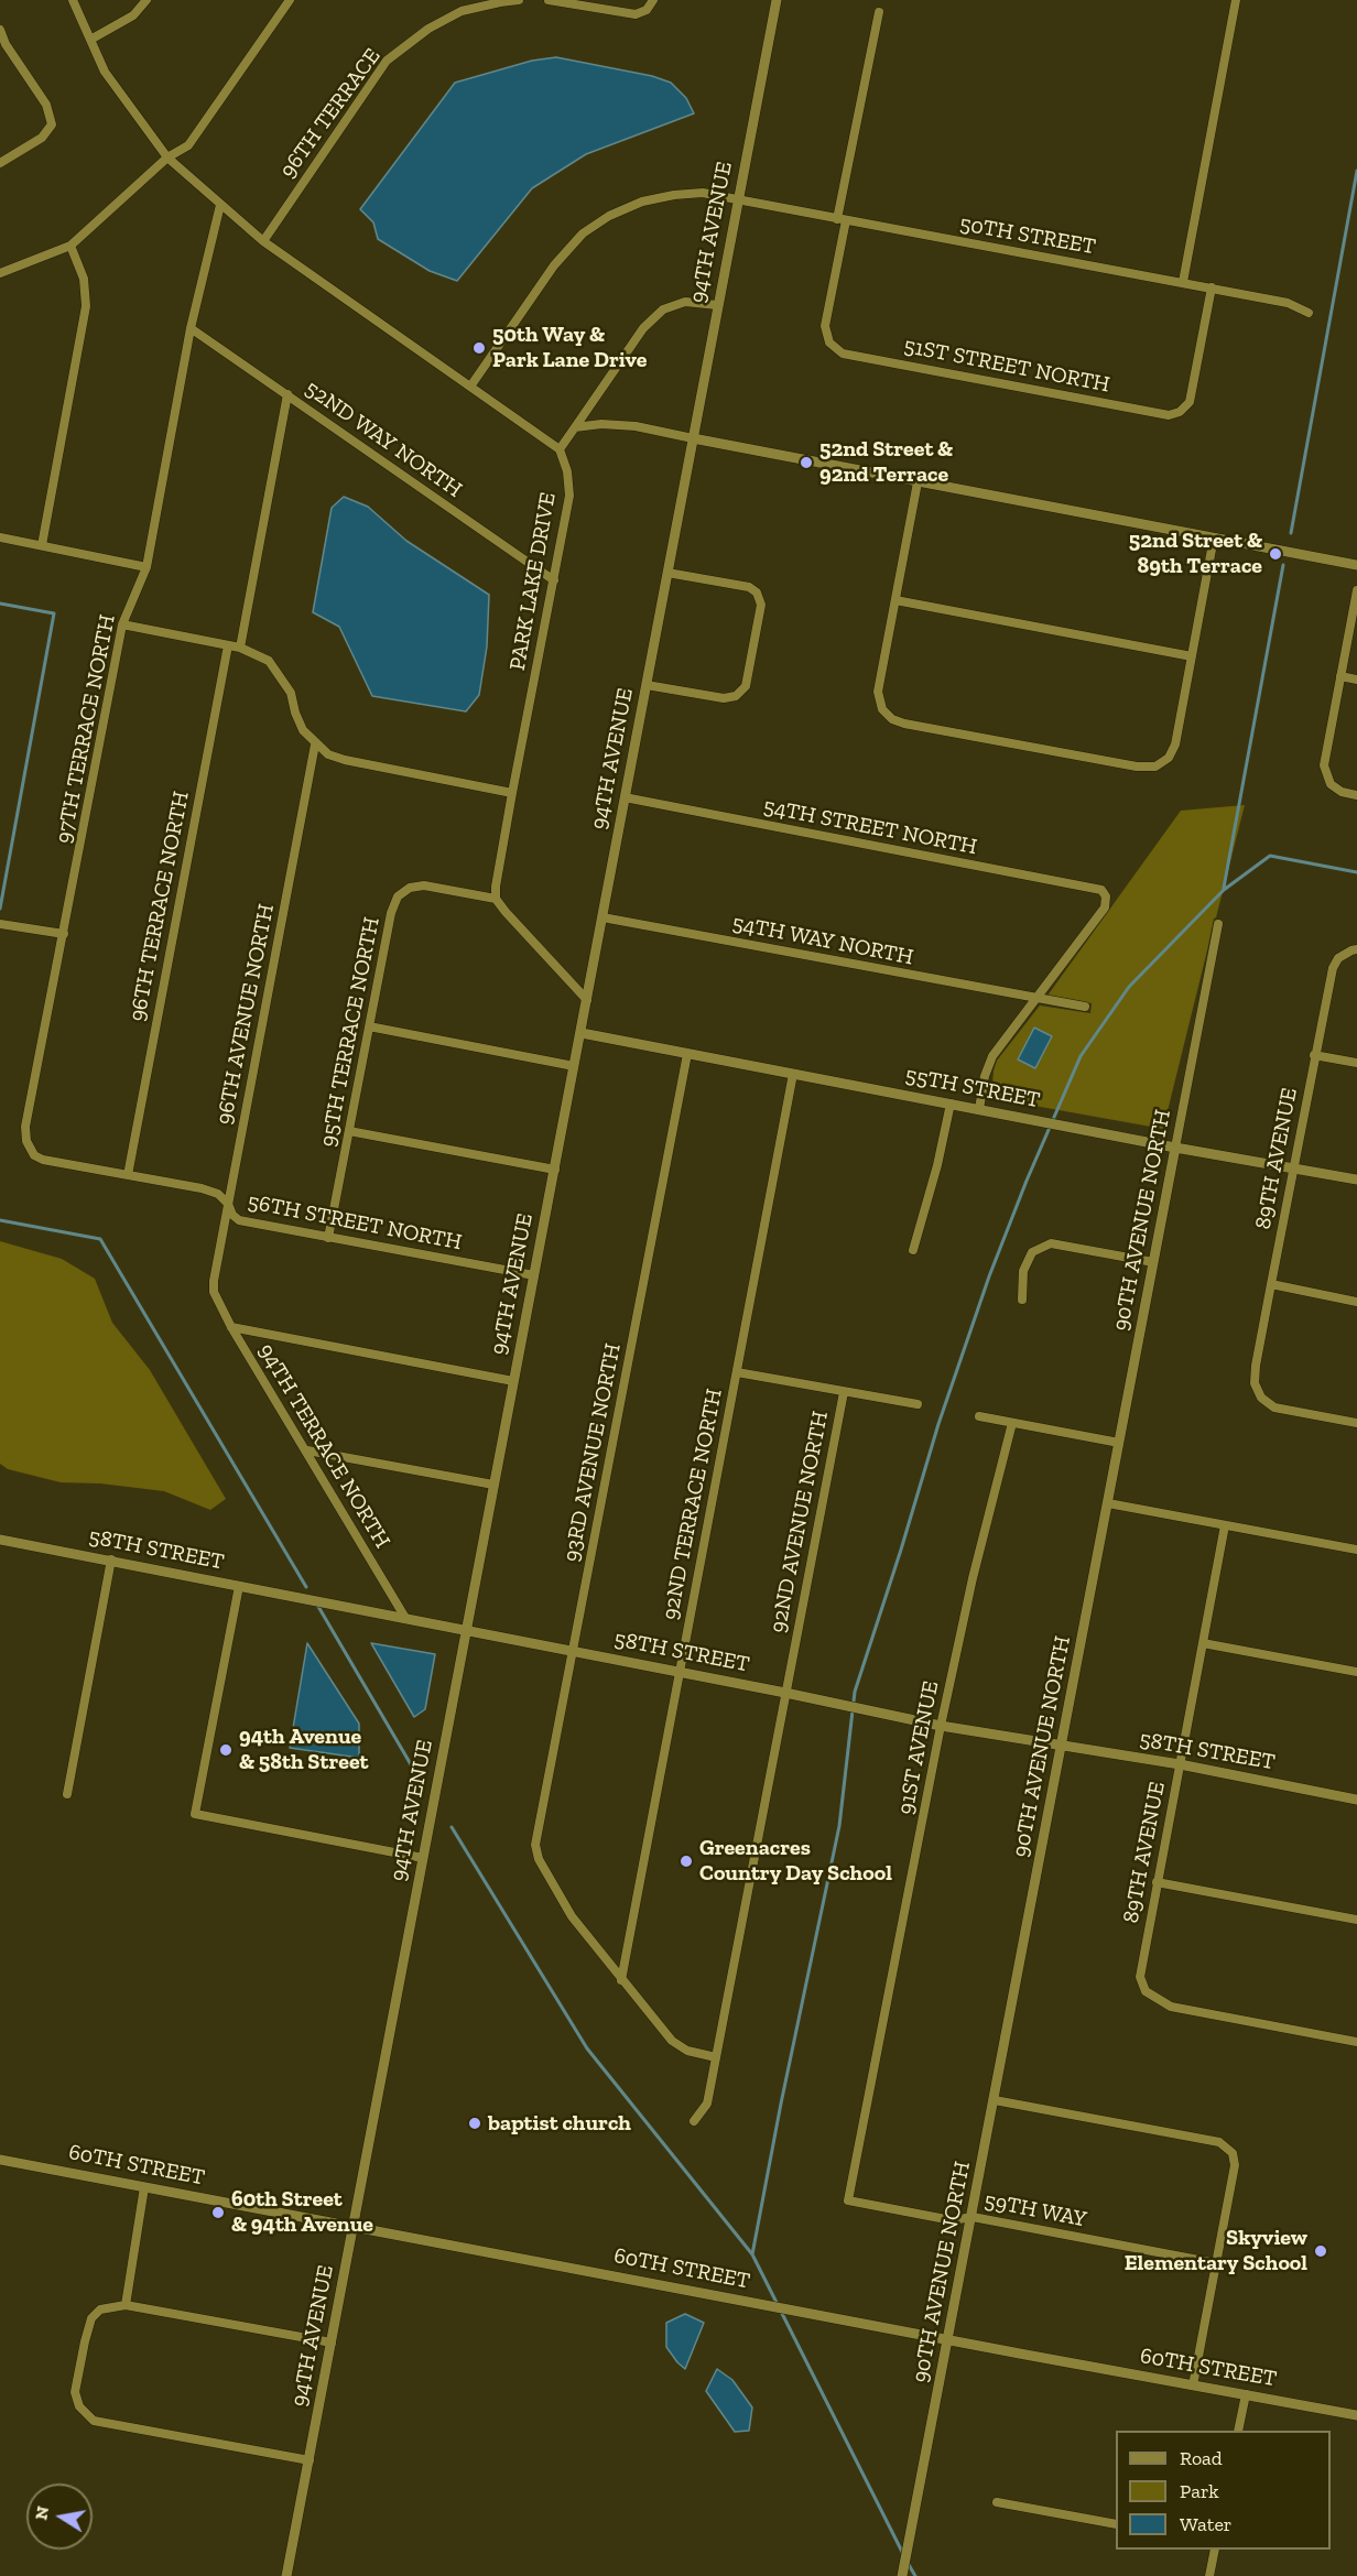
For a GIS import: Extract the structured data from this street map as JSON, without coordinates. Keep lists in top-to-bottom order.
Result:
{
  "streets": {
    "street": [
      "96TH TERRACE",
      "94TH AVENUE",
      "50TH STREET",
      "51ST STREET NORTH",
      "52ND WAY NORTH",
      "PARK LAKE DRIVE",
      "97TH TERRACE NORTH",
      "54TH STREET NORTH",
      "96TH TERRACE NORTH",
      "54TH WAY NORTH",
      "96TH AVENUE NORTH",
      "95TH TERRACE NORTH",
      "55TH STREET",
      "89TH AVENUE",
      "90TH AVENUE NORTH",
      "56TH STREET NORTH",
      "94TH TERRACE NORTH",
      "93RD AVENUE NORTH",
      "92ND TERRACE NORTH",
      "92ND AVENUE NORTH",
      "58TH STREET",
      "91ST AVENUE",
      "60TH STREET",
      "59TH WAY"
    ]
  },
  "crossings": [
    ["94TH AVENUE", "50TH STREET"],
    ["94TH AVENUE", "54TH STREET NORTH"],
    ["94TH AVENUE", "54TH WAY NORTH"],
    ["94TH AVENUE", "55TH STREET"],
    ["94TH AVENUE", "56TH STREET NORTH"],
    ["94TH AVENUE", "58TH STREET"],
    ["94TH AVENUE", "60TH STREET"],
    ["50TH STREET", "51ST STREET NORTH"],
    ["52ND WAY NORTH", "PARK LAKE DRIVE"],
    ["52ND WAY NORTH", "97TH TERRACE NORTH"],
    ["PARK LAKE DRIVE", "95TH TERRACE NORTH"],
    ["97TH TERRACE NORTH", "56TH STREET NORTH"],
    ["54TH STREET NORTH", "54TH WAY NORTH"],
    ["96TH TERRACE NORTH", "56TH STREET NORTH"],
    ["96TH AVENUE NORTH", "56TH STREET NORTH"],
    ["96TH AVENUE NORTH", "94TH TERRACE NORTH"],
    ["95TH TERRACE NORTH", "56TH STREET NORTH"],
    ["55TH STREET", "89TH AVENUE"],
    ["55TH STREET", "90TH AVENUE NORTH"],
    ["55TH STREET", "93RD AVENUE NORTH"],
    ["55TH STREET", "92ND TERRACE NORTH"],
    ["89TH AVENUE", "58TH STREET"],
    ["90TH AVENUE NORTH", "58TH STREET"],
    ["90TH AVENUE NORTH", "60TH STREET"],
    ["90TH AVENUE NORTH", "59TH WAY"],
    ["94TH TERRACE NORTH", "58TH STREET"],
    ["93RD AVENUE NORTH", "92ND TERRACE NORTH"],
    ["93RD AVENUE NORTH", "58TH STREET"],
    ["92ND TERRACE NORTH", "58TH STREET"],
    ["92ND AVENUE NORTH", "58TH STREET"],
    ["58TH STREET", "91ST AVENUE"],
    ["91ST AVENUE", "59TH WAY"]
  ],
  "places": [
    "50th Way & Park Lane Drive",
    "52nd Street & 92nd Terrace",
    "52nd Street & 89th Terrace",
    "94th Avenue & 58th Street",
    "Greenacres Country Day School",
    "baptist church",
    "60th Street & 94th Avenue",
    "Skyview Elementary School"
  ],
  "legend": ["Road", "Park", "Water"],
  "north": "left"
}
